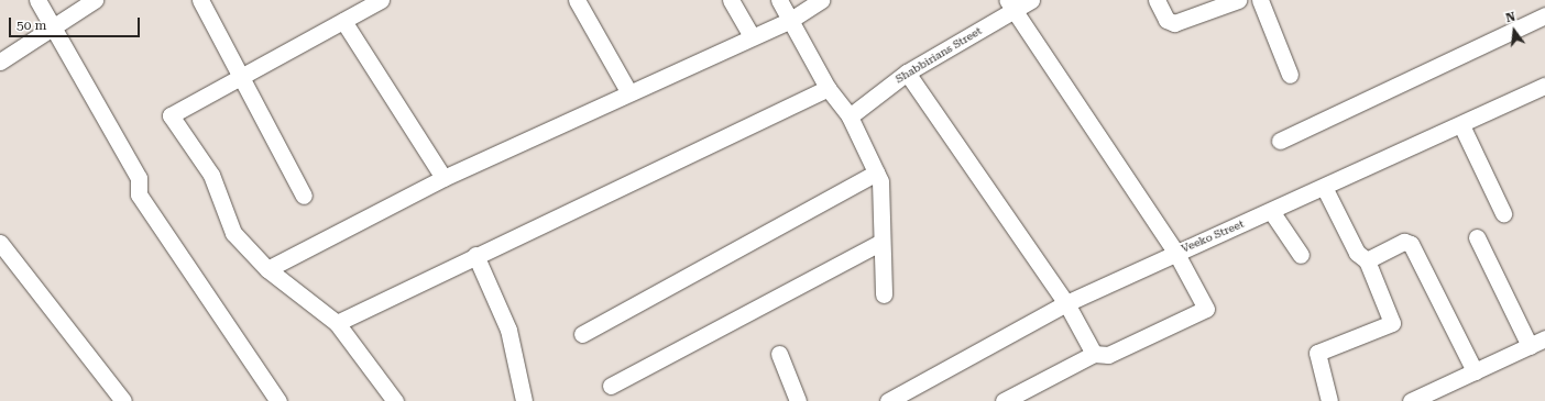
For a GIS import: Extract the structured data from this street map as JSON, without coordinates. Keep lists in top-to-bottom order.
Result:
{
  "streets": {
    "street": ["Shabbirians Street", "Veeko Street"]
  },
  "scale_bar": "50 m",
  "north": "top"
}
